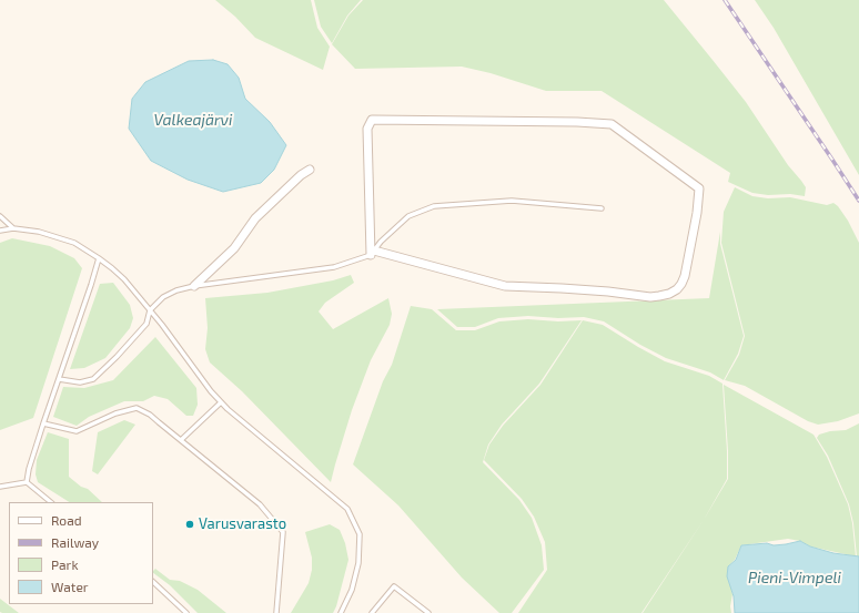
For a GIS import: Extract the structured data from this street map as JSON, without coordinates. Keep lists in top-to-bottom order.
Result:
{
  "water": ["Valkeajärvi", "Pieni-Vimpeli"],
  "places": ["Varusvarasto"],
  "legend": [
    "Road",
    "Railway",
    "Park",
    "Water"
  ]
}
